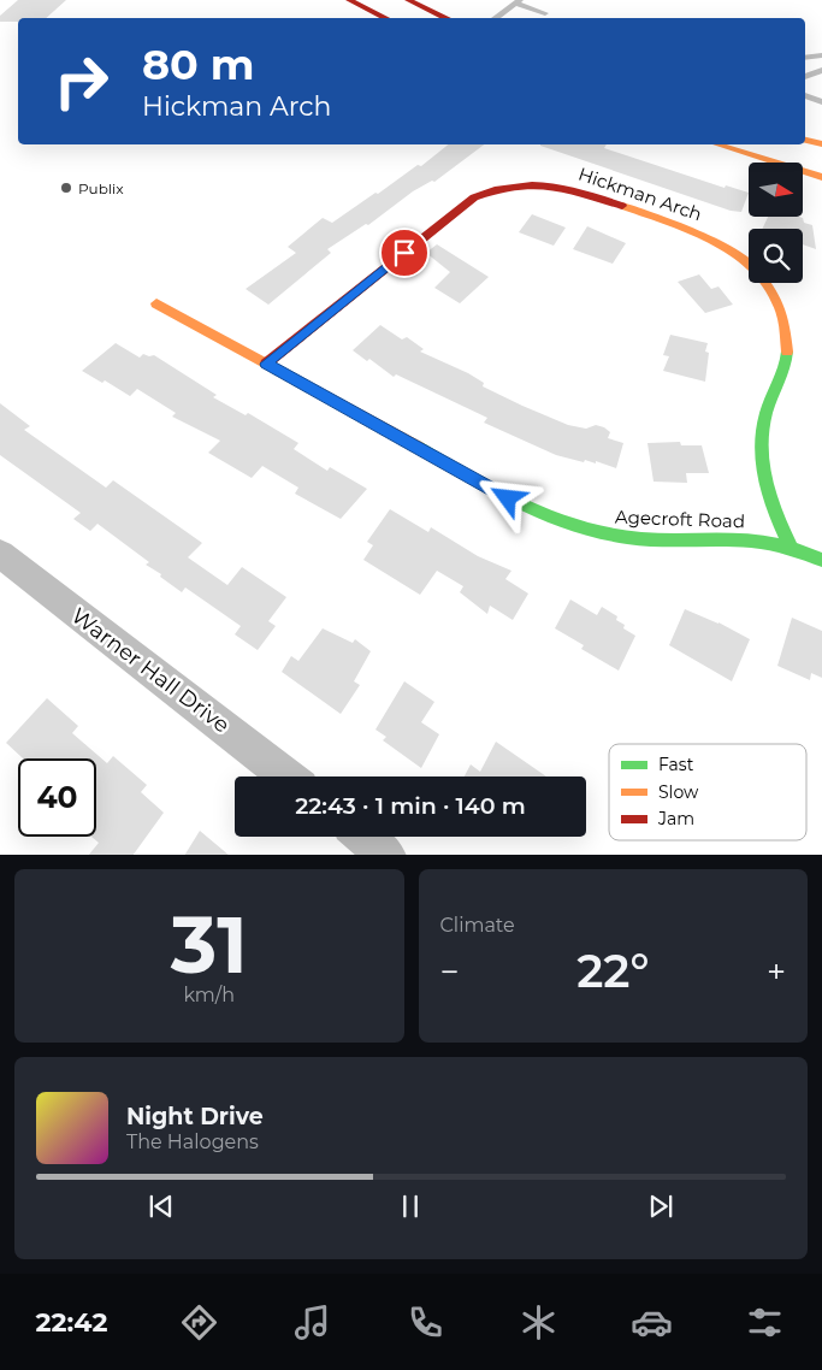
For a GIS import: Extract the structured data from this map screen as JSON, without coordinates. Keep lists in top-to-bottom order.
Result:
{
  "streets": {
    "main road": ["Hickman Arch", "Agecroft Road"],
    "street": ["Warner Hall Drive"]
  },
  "crossings": [
    ["Hickman Arch", "Agecroft Road"]
  ],
  "places": ["Publix"],
  "legend": ["Fast", "Slow", "Jam"],
  "north": "right",
  "page": {
    "turn": ["80 m", "Hickman Arch"],
    "limit": "40",
    "trip": "22:43 · 1 min · 140 m",
    "tile": [
      ["31", "km/h"],
      "Climate"
    ],
    "heat": ["−", "22°", "+"],
    "song": ["Night Drive", "The Halogens"],
    "tabs": "22:42"
  }
}
